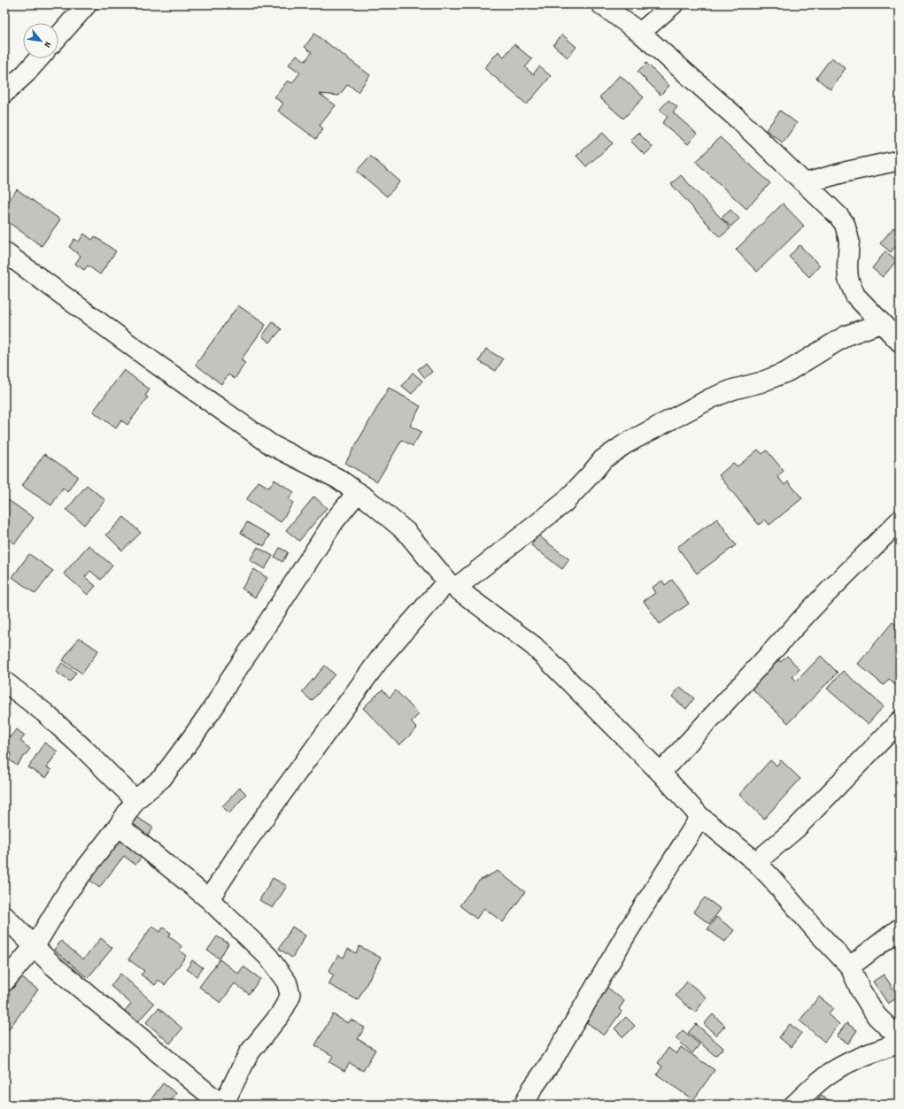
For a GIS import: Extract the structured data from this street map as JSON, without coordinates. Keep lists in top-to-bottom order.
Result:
{
  "north": "bottom right"
}
